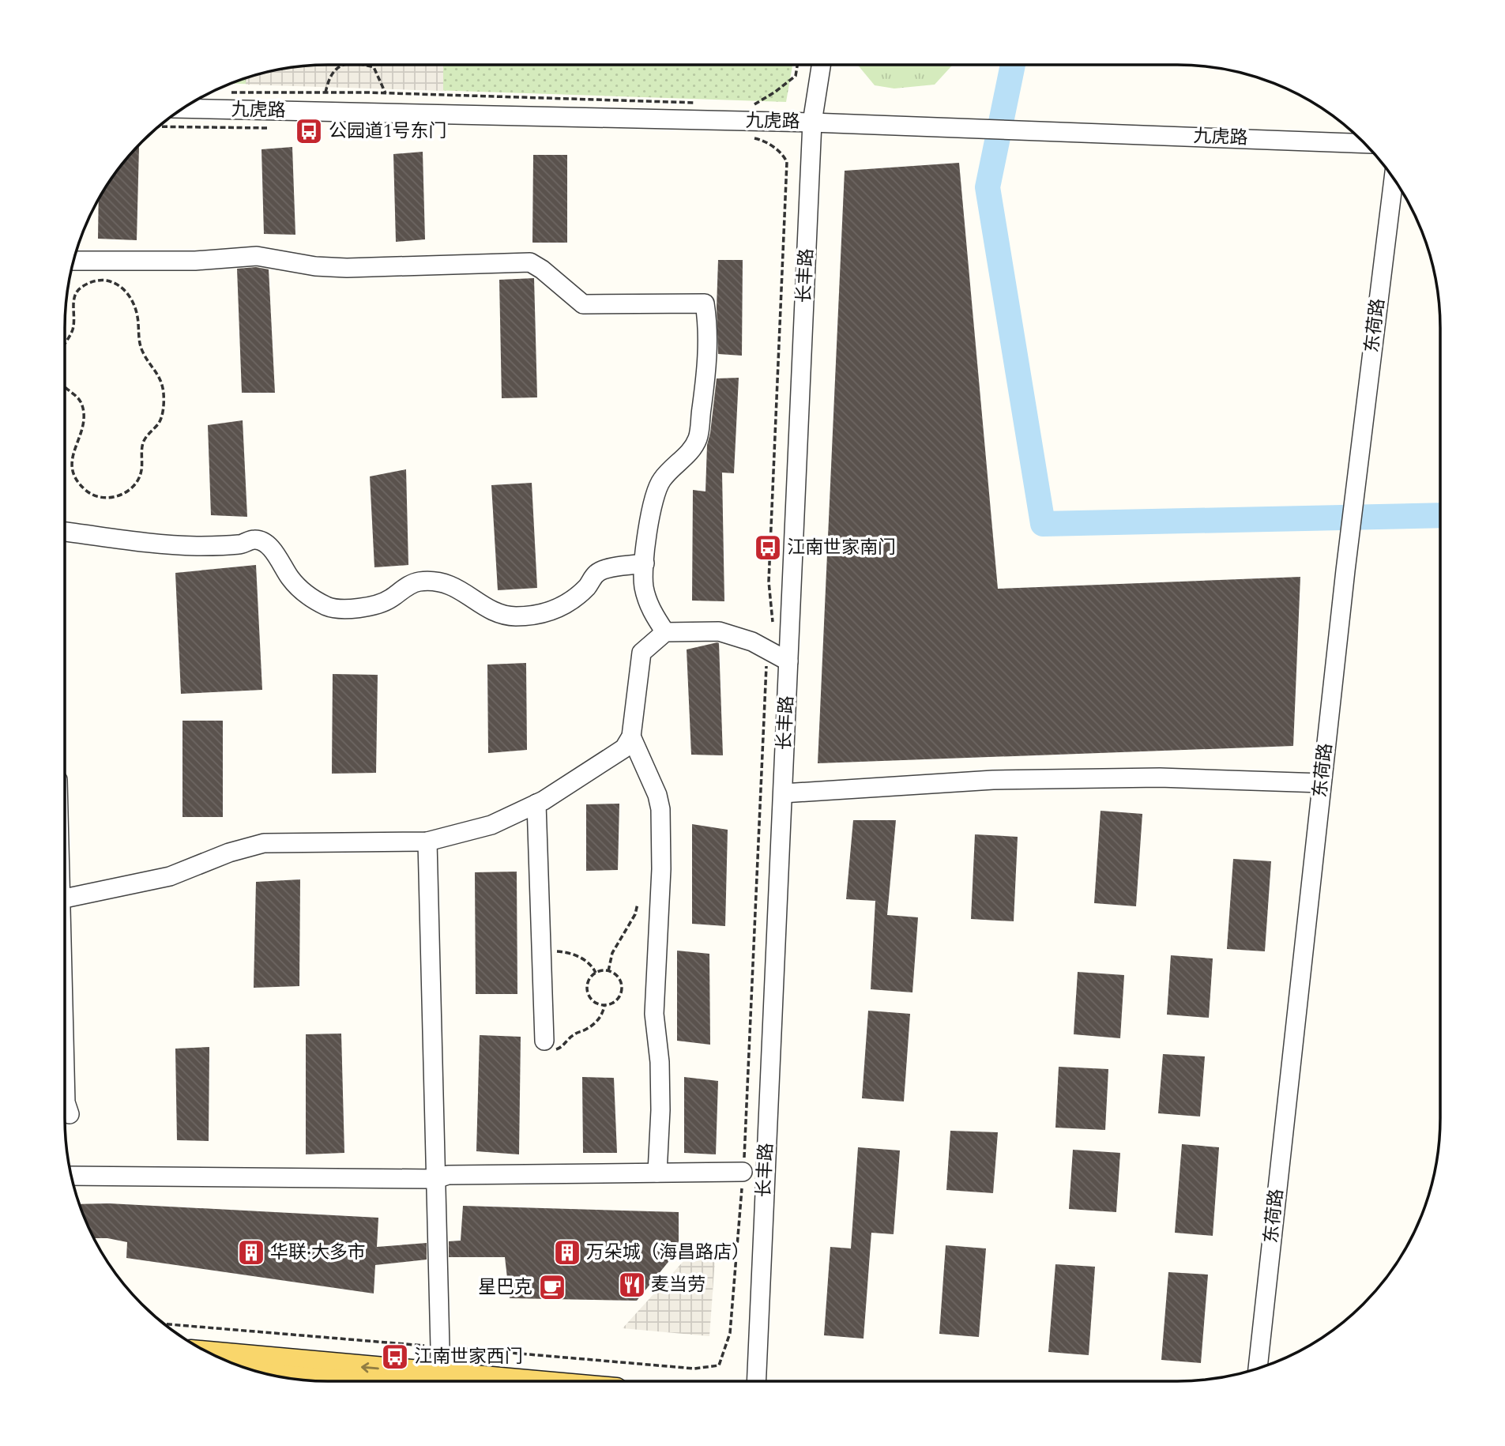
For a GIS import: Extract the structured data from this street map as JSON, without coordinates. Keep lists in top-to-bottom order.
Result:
{
  "streets": {
    "street": ["九虎路", "长丰路", "东荷路"]
  },
  "crossings": [
    ["九虎路", "长丰路"]
  ],
  "places": {
    "bus stop": ["公园道1号东门", "江南世家南门", "江南世家西门"],
    "building": ["华联·大多市", "万朵城（海昌路店）"],
    "restaurant": ["麦当劳"],
    "cafe": ["星巴克"]
  }
}
